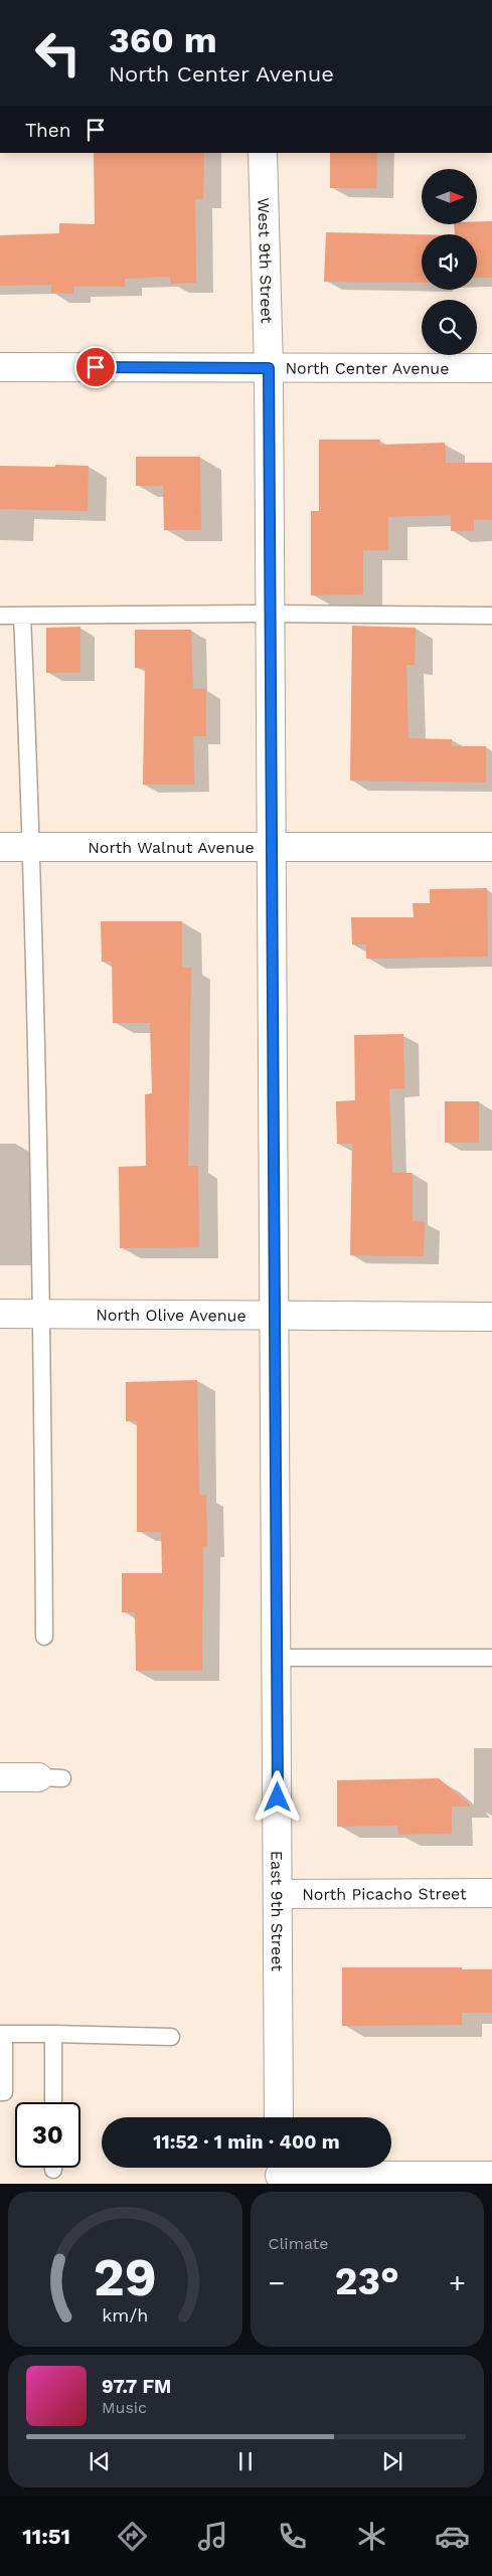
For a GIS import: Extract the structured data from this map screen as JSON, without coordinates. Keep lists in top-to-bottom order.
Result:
{
  "streets": {
    "street": [
      "West 9th Street",
      "North Center Avenue",
      "North Walnut Avenue",
      "North Olive Avenue",
      "North Picacho Street",
      "East 9th Street"
    ]
  },
  "crossings": [
    ["West 9th Street", "North Center Avenue"],
    ["West 9th Street", "East 9th Street"],
    ["North Center Avenue", "East 9th Street"],
    ["North Walnut Avenue", "East 9th Street"],
    ["North Olive Avenue", "East 9th Street"],
    ["North Picacho Street", "East 9th Street"]
  ],
  "north": "right",
  "page": {
    "turn": ["360 m", "North Center Avenue"],
    "then": "Then",
    "limit": "30",
    "trip": "11:52 · 1 min · 400 m",
    "tile": "Climate",
    "heat": ["−", "23°", "+"],
    "song": ["97.7 FM", "Music"],
    "tabs": "11:51",
    "gauge": ["29", "km/h"]
  }
}
